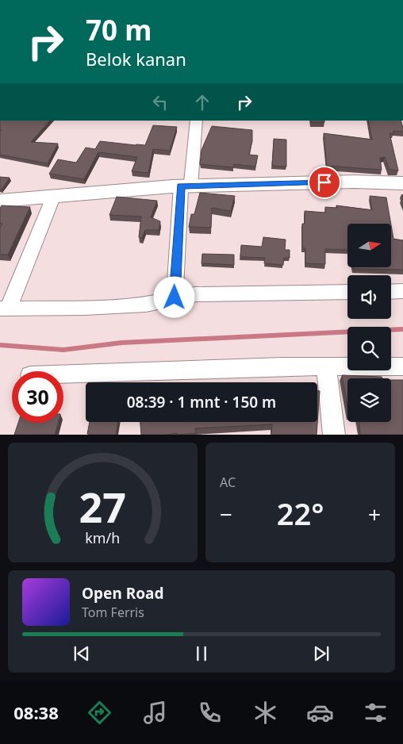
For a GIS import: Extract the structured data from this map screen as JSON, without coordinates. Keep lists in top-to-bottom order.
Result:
{
  "north": "right",
  "page": {
    "turn": ["70 m", "Belok kanan"],
    "limit": "30",
    "trip": "08:39 · 1 mnt · 150 m",
    "tile": "AC",
    "heat": ["−", "22°", "+"],
    "song": ["Open Road", "Tom Ferris"],
    "tabs": "08:38",
    "gauge": ["27", "km/h"]
  }
}
